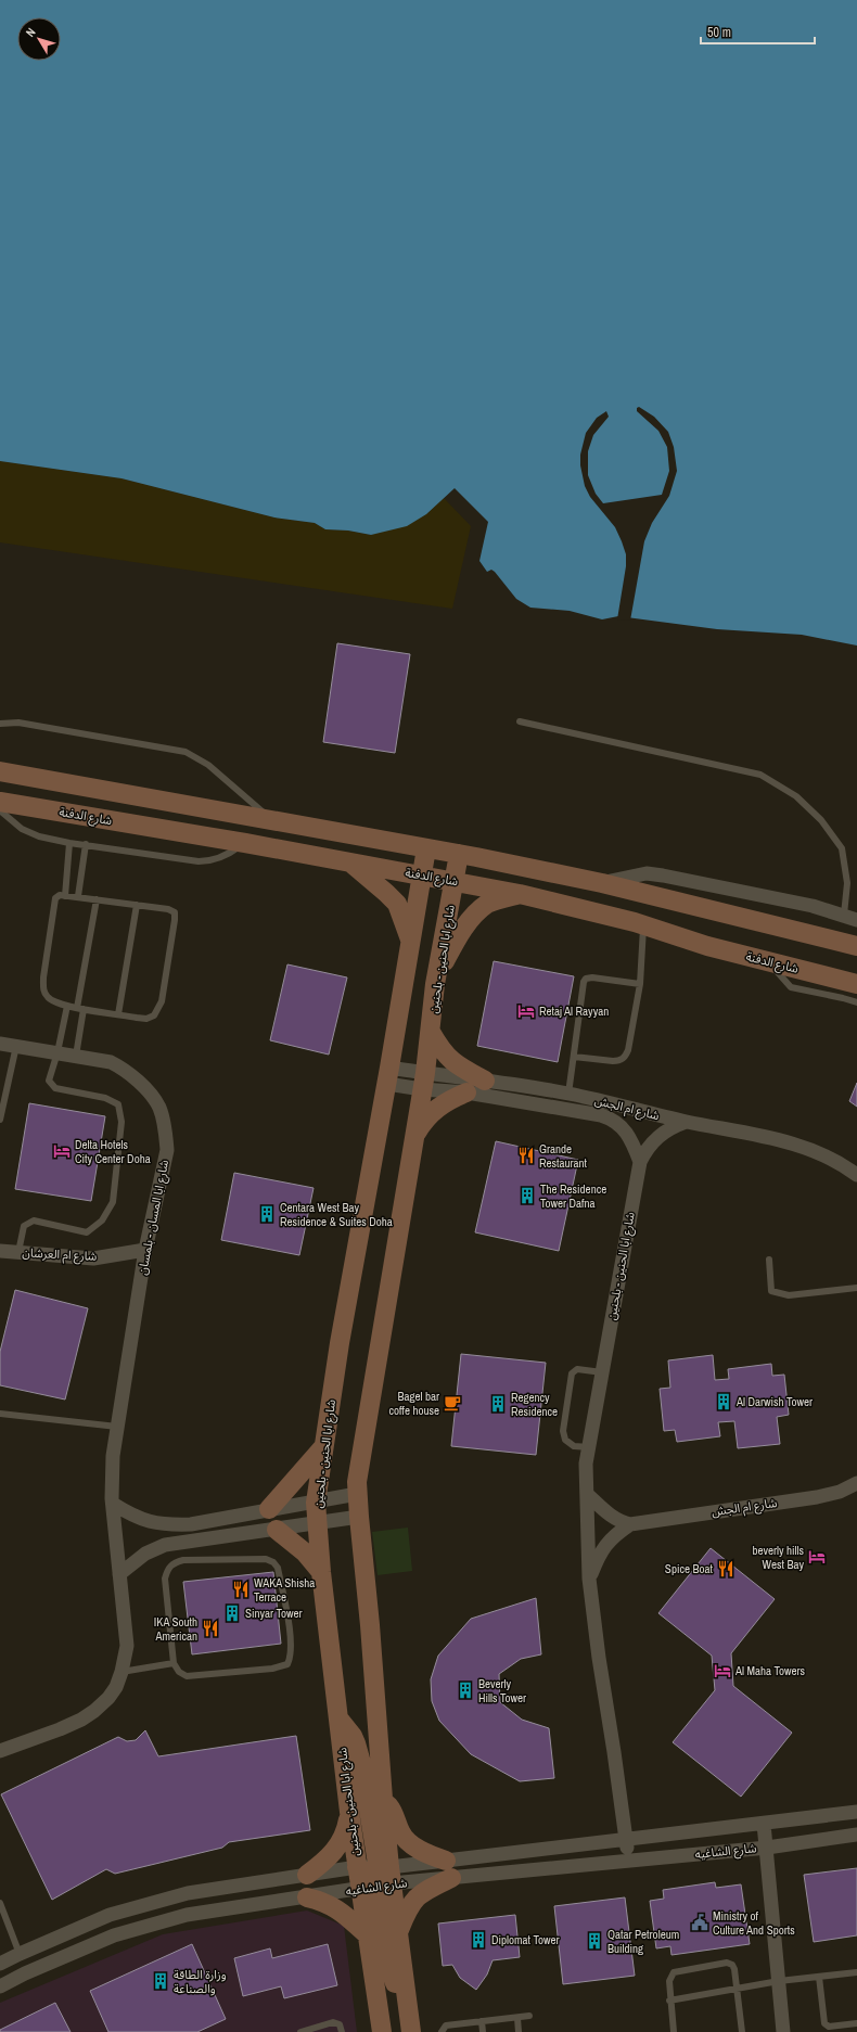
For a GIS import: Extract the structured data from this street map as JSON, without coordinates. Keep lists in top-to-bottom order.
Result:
{
  "streets": {
    "street": [
      "شارع الدفنة",
      "شارع ابا الحنين - بلحنين",
      "شارع ام الجش",
      "شارع ابا المسان - بلمسان",
      "شارع ام العرشان",
      "شارع الشاغيه"
    ]
  },
  "crossings": [
    ["شارع الدفنة", "شارع ابا الحنين - بلحنين"],
    ["شارع ابا الحنين - بلحنين", "شارع ام الجش"],
    ["شارع ابا الحنين - بلحنين", "شارع الشاغيه"],
    ["شارع ابا المسان - بلمسان", "شارع ام العرشان"]
  ],
  "places": {
    "hotel": [
      "Retaj Al Rayyan",
      "Delta Hotels City Center Doha",
      "beverly hills West Bay",
      "Al Maha Towers"
    ],
    "restaurant": [
      "Grande Restaurant",
      "Spice Boat",
      "WAKA Shisha Terrace",
      "IKA South American"
    ],
    "building": [
      "The Residence Tower Dafna",
      "Centara West Bay Residence & Suites Doha",
      "Al Darwish Tower",
      "Regency Residence",
      "Sinyar Tower",
      "Beverly Hills Tower",
      "Diplomat Tower",
      "Qatar Petroleum Building",
      "وزارة الطاقة والصناعة"
    ],
    "cafe": ["Bagel bar coffe house"],
    "public building": ["Ministry of Culture And Sports"]
  },
  "scale_bar": "50 m",
  "north": "top left"
}
